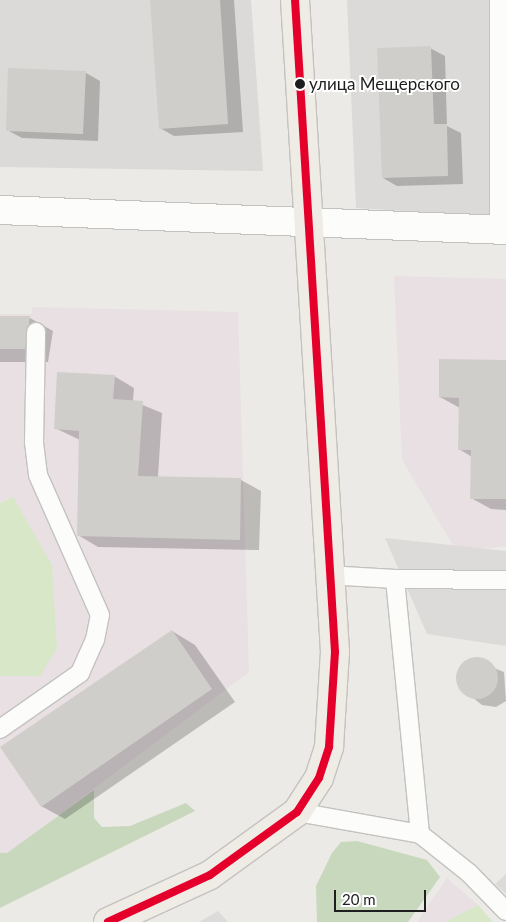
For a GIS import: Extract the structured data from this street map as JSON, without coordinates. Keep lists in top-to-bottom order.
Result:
{
  "places": ["улица Мещерского"],
  "scale_bar": "20 m"
}
